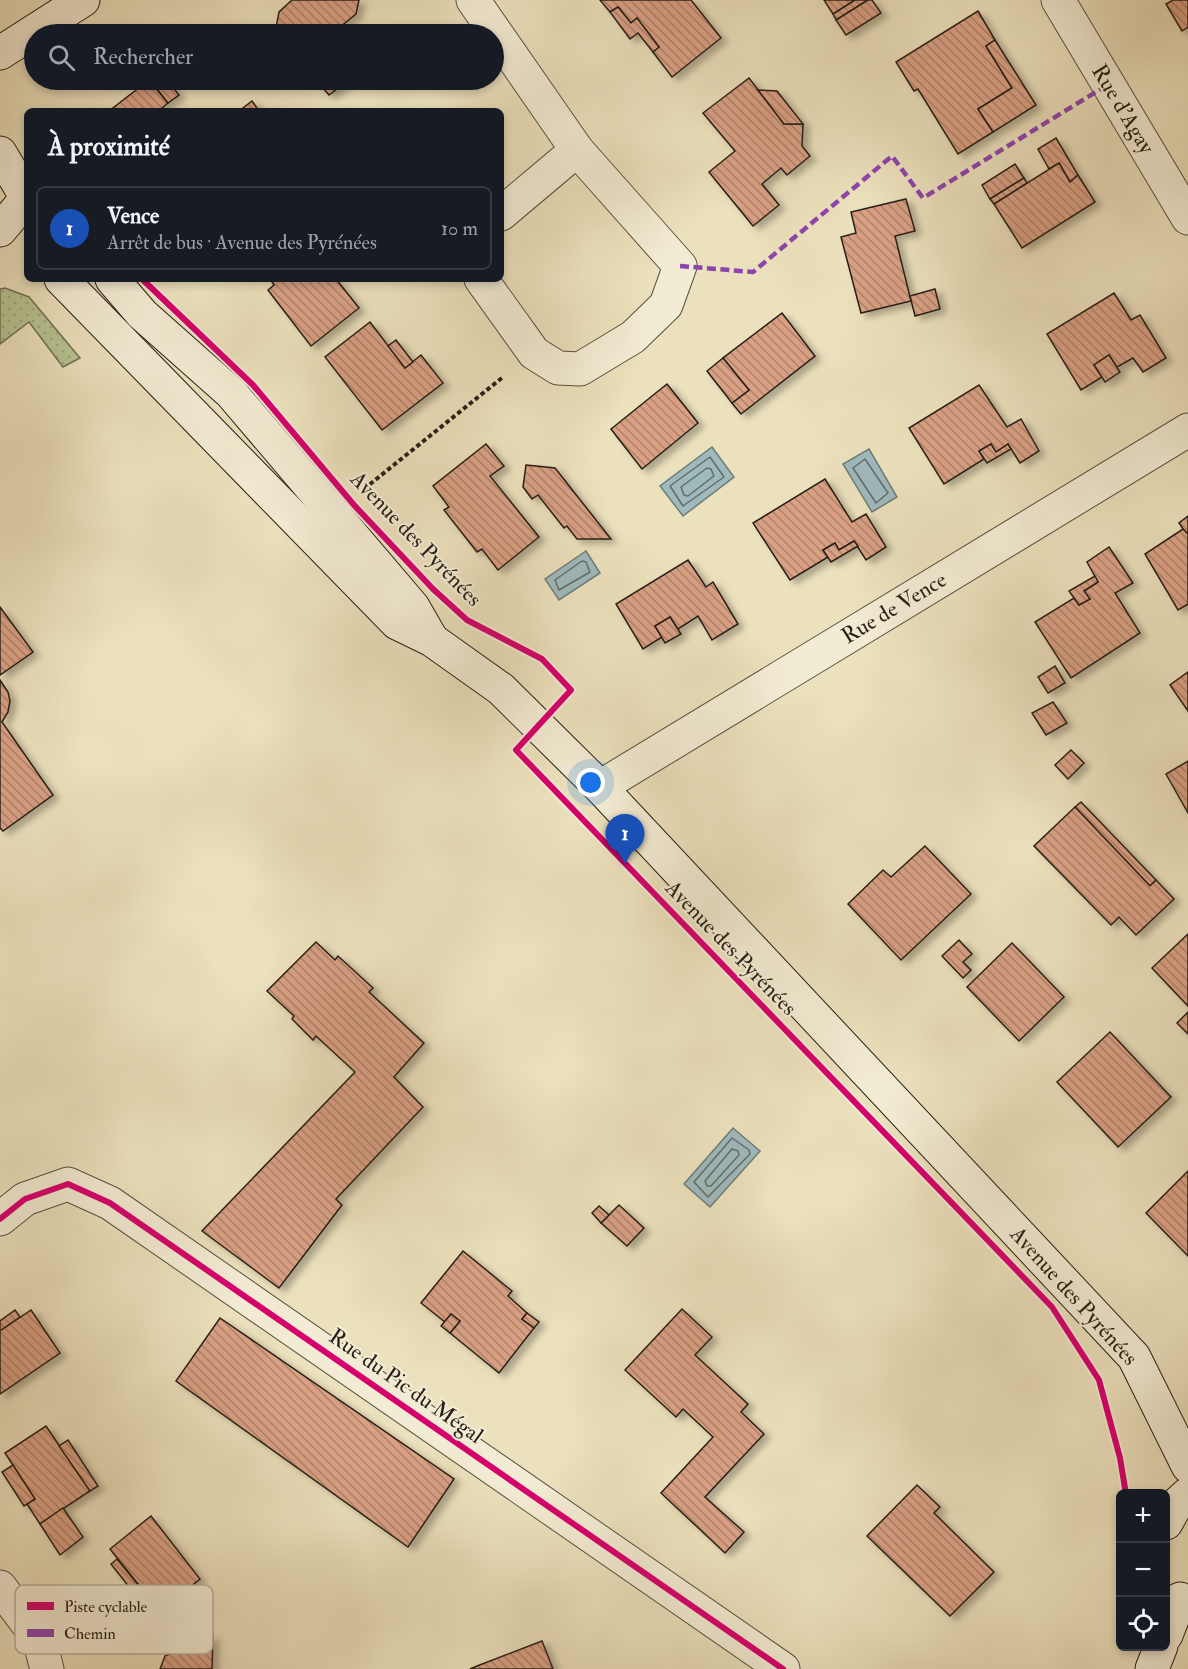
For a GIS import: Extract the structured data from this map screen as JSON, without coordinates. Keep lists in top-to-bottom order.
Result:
{
  "streets": {
    "street": [
      "Rue d'Agay",
      "Avenue des Pyrénées",
      "Rue de Vence",
      "Rue du Pic du Mégal"
    ]
  },
  "crossings": [
    ["Avenue des Pyrénées", "Rue de Vence"]
  ],
  "legend": ["Piste cyclable", "Chemin"],
  "page": {
    "search": "Rechercher",
    "heading": "À proximité",
    "list": [
      {
        "mark": "1",
        "name": "Vence",
        "note": "Arrêt de bus · Avenue des Pyrénées",
        "value": "10 m"
      }
    ],
    "pins": "1",
    "map_buttons": ["+", "−"]
  }
}
